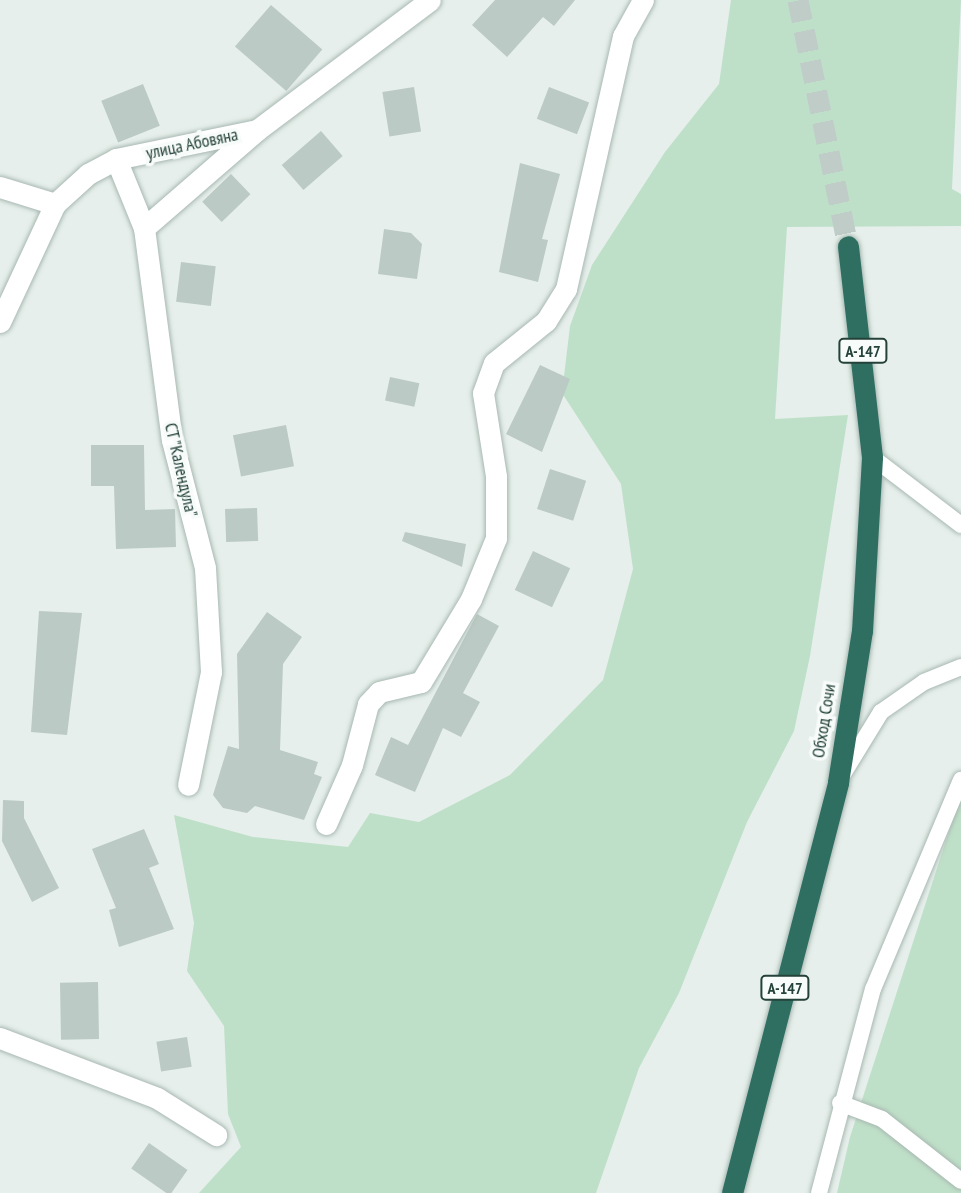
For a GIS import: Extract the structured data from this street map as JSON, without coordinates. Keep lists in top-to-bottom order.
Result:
{
  "streets": {
    "highway": ["А-147", "Обход Сочи"],
    "street": ["улица Абовяна", "СТ \"Календула\""]
  },
  "crossings": [
    ["улица Абовяна", "СТ \"Календула\""]
  ]
}
